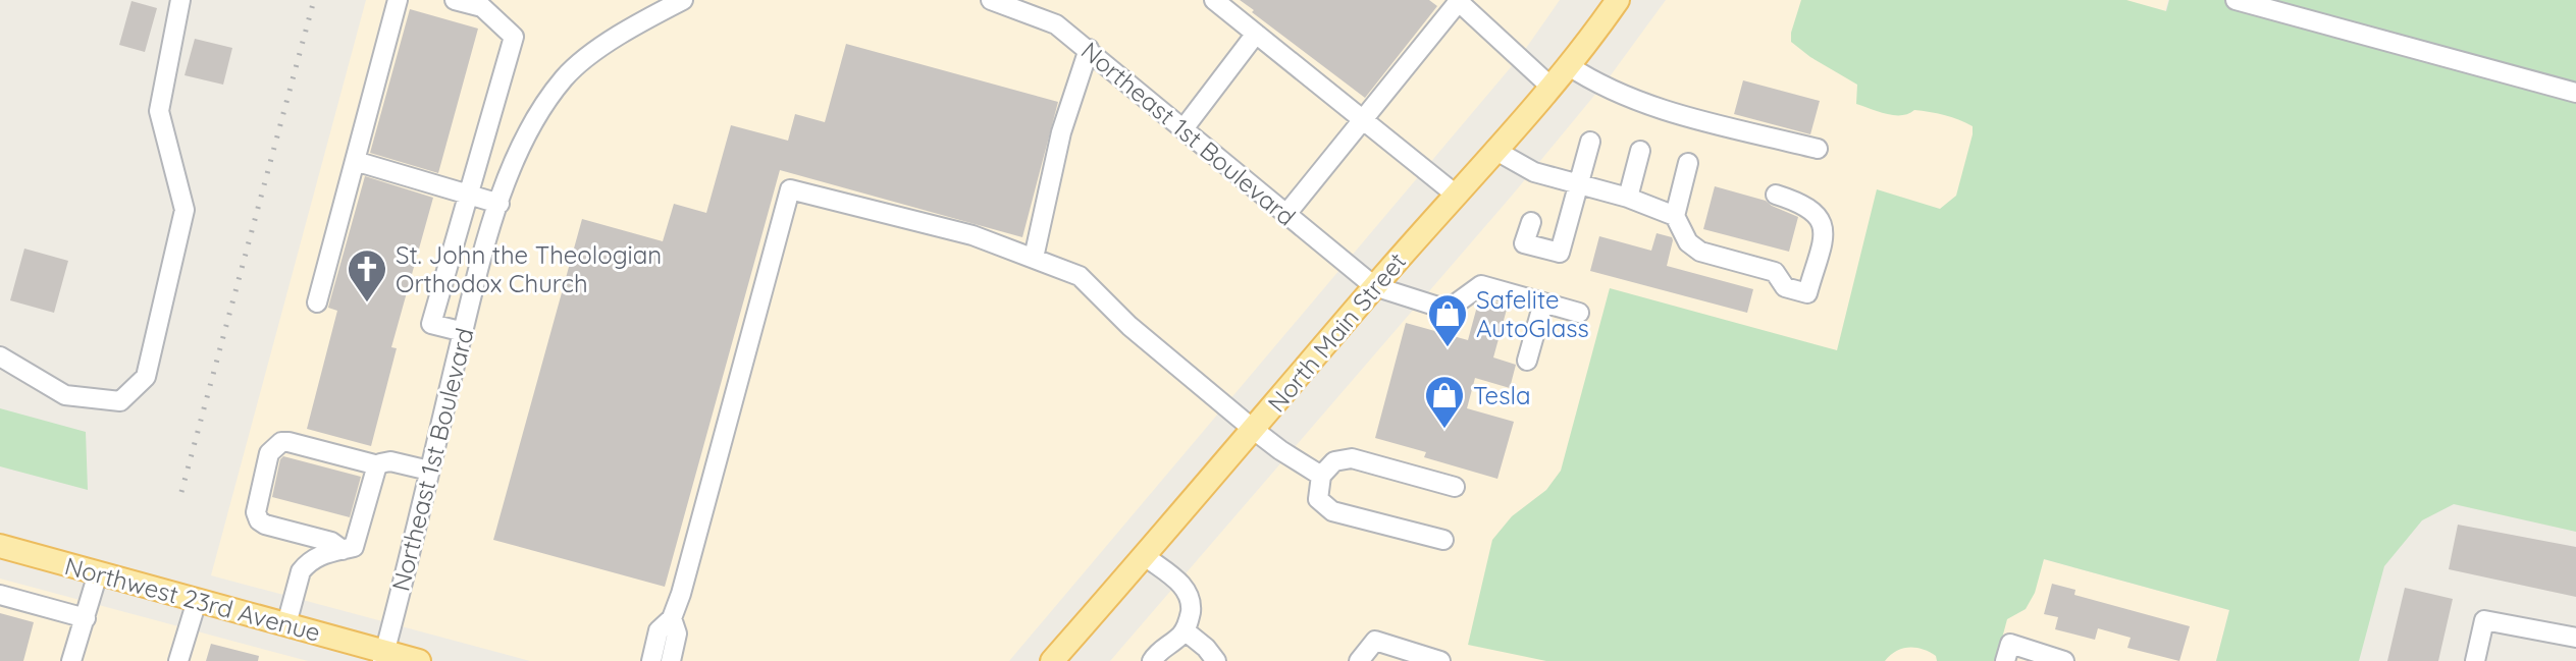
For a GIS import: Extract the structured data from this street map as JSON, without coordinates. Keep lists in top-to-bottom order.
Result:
{
  "streets": {
    "main road": ["North Main Street", "Northwest 23rd Avenue"],
    "street": ["Northeast 1st Boulevard"]
  },
  "crossings": [
    ["Northeast 1st Boulevard", "North Main Street"],
    ["Northeast 1st Boulevard", "Northwest 23rd Avenue"]
  ],
  "places": {
    "church": ["St. John the Theologian Orthodox Church"],
    "shop": ["Safelite AutoGlass", "Tesla"]
  }
}
